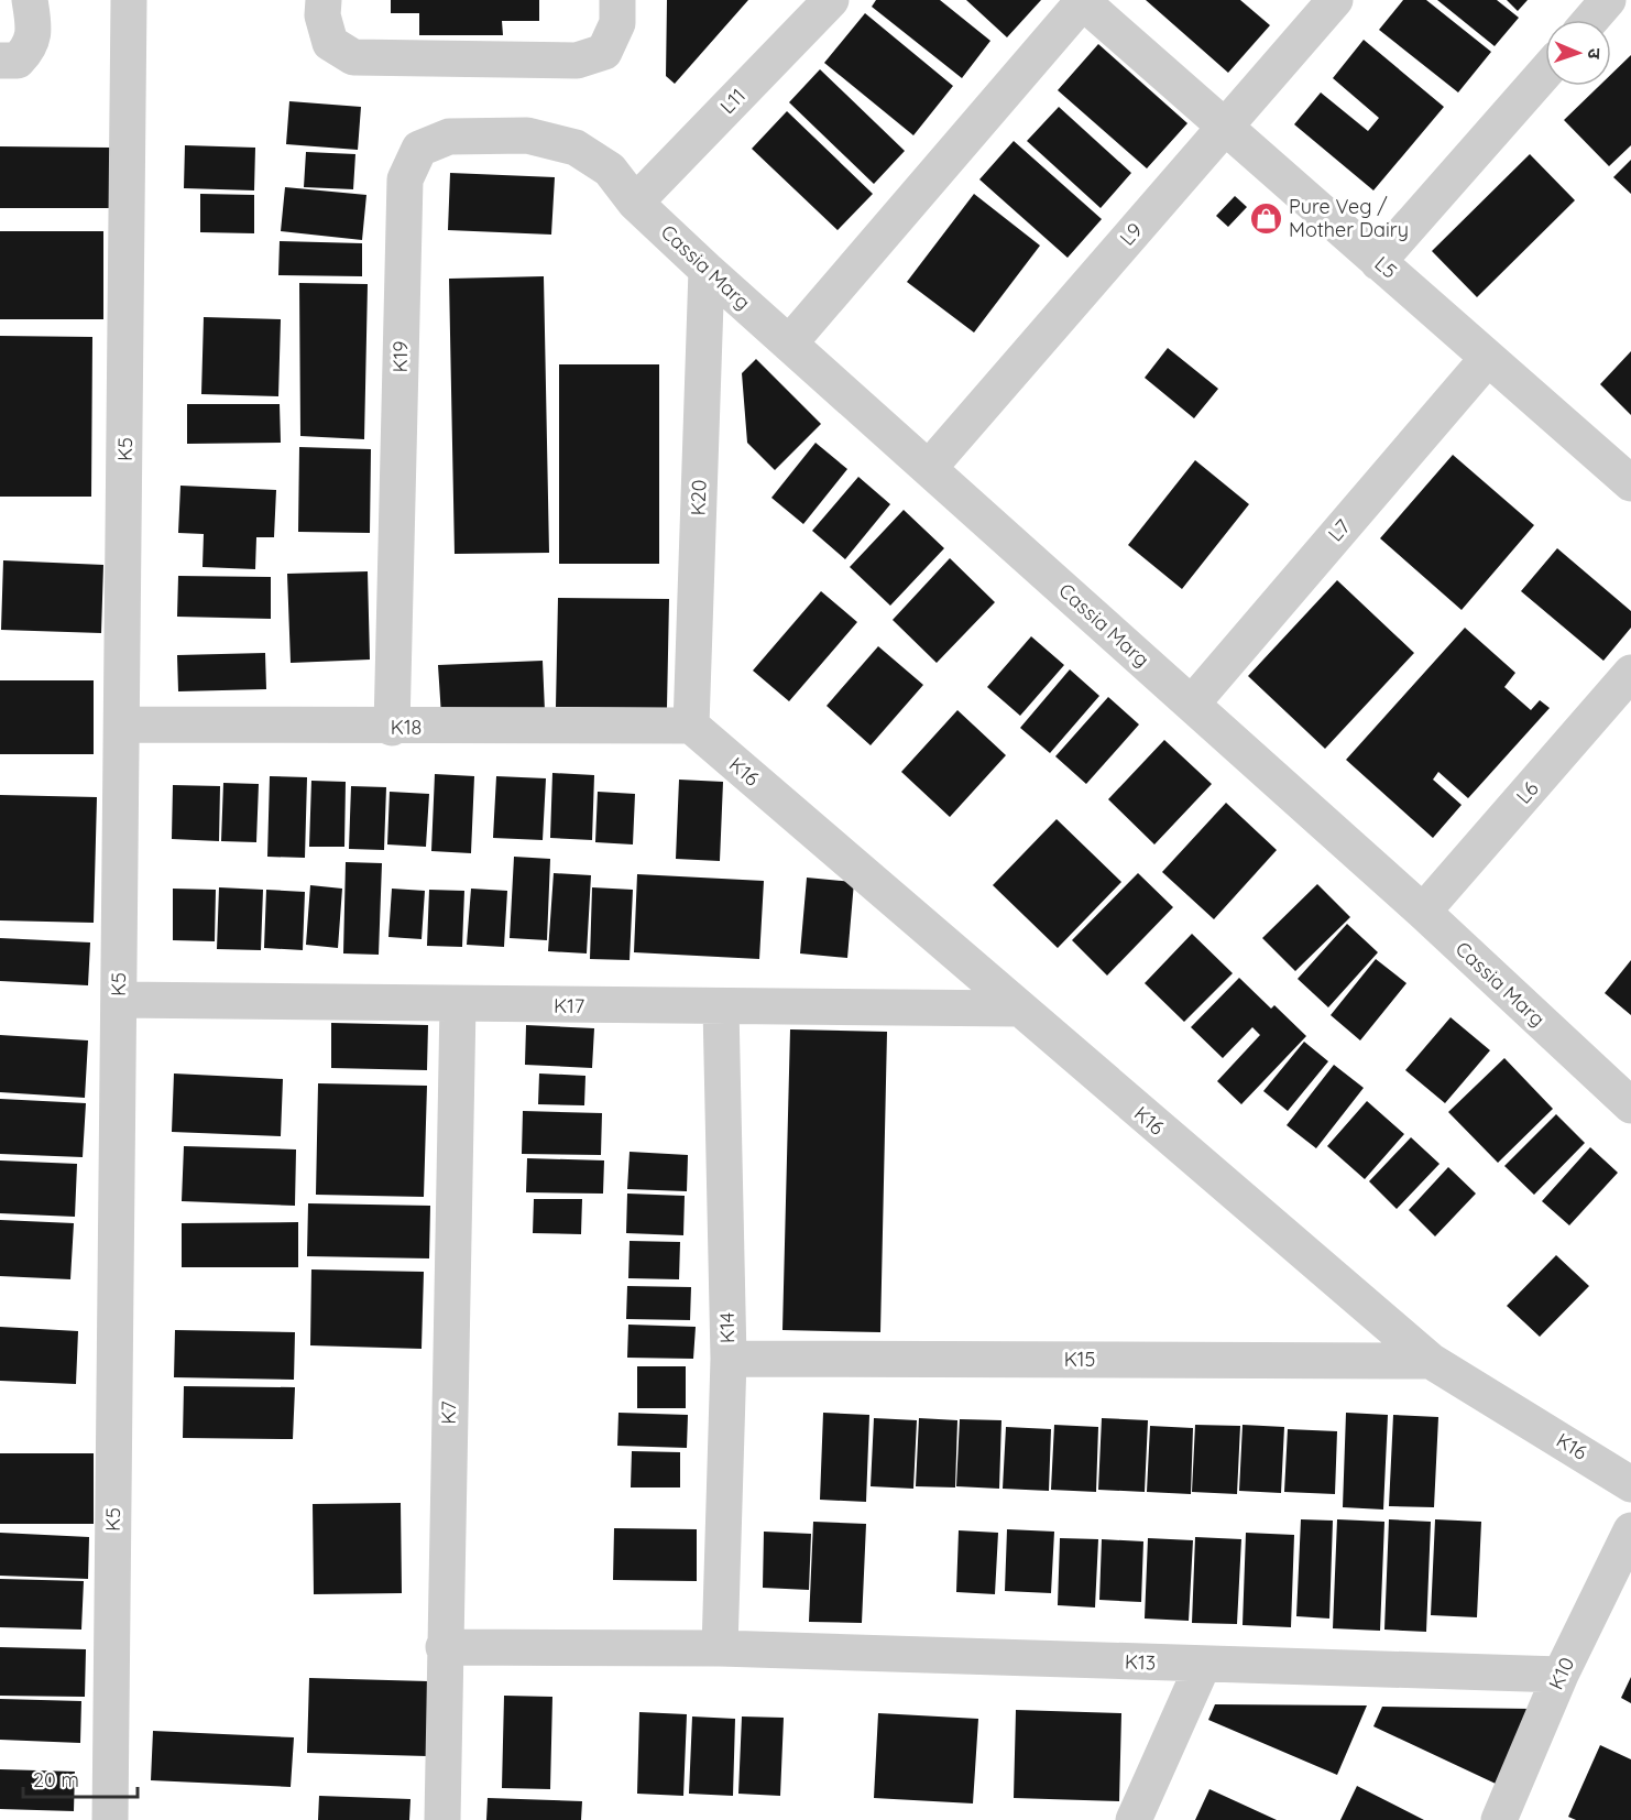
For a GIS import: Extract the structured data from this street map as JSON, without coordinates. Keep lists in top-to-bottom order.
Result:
{
  "streets": {
    "street": [
      "L11",
      "L9",
      "Cassia Marg",
      "L5",
      "K19",
      "K5",
      "K20",
      "L7",
      "K18",
      "K16",
      "L6",
      "K17",
      "K14",
      "K15",
      "K7",
      "K13",
      "K10"
    ]
  },
  "crossings": [
    ["L11", "Cassia Marg"],
    ["L9", "Cassia Marg"],
    ["L9", "L5"],
    ["Cassia Marg", "K19"],
    ["Cassia Marg", "K20"],
    ["Cassia Marg", "L7"],
    ["Cassia Marg", "L6"],
    ["L5", "L7"],
    ["K19", "K18"],
    ["K5", "K18"],
    ["K5", "K17"],
    ["K20", "K18"],
    ["K20", "K16"],
    ["K18", "K16"],
    ["K16", "K17"],
    ["K16", "K15"],
    ["K17", "K14"],
    ["K17", "K7"],
    ["K14", "K15"],
    ["K14", "K13"],
    ["K7", "K13"],
    ["K13", "K10"]
  ],
  "places": {
    "shop": ["Pure Veg / Mother Dairy"]
  },
  "scale_bar": "20 m",
  "north": "right"
}
